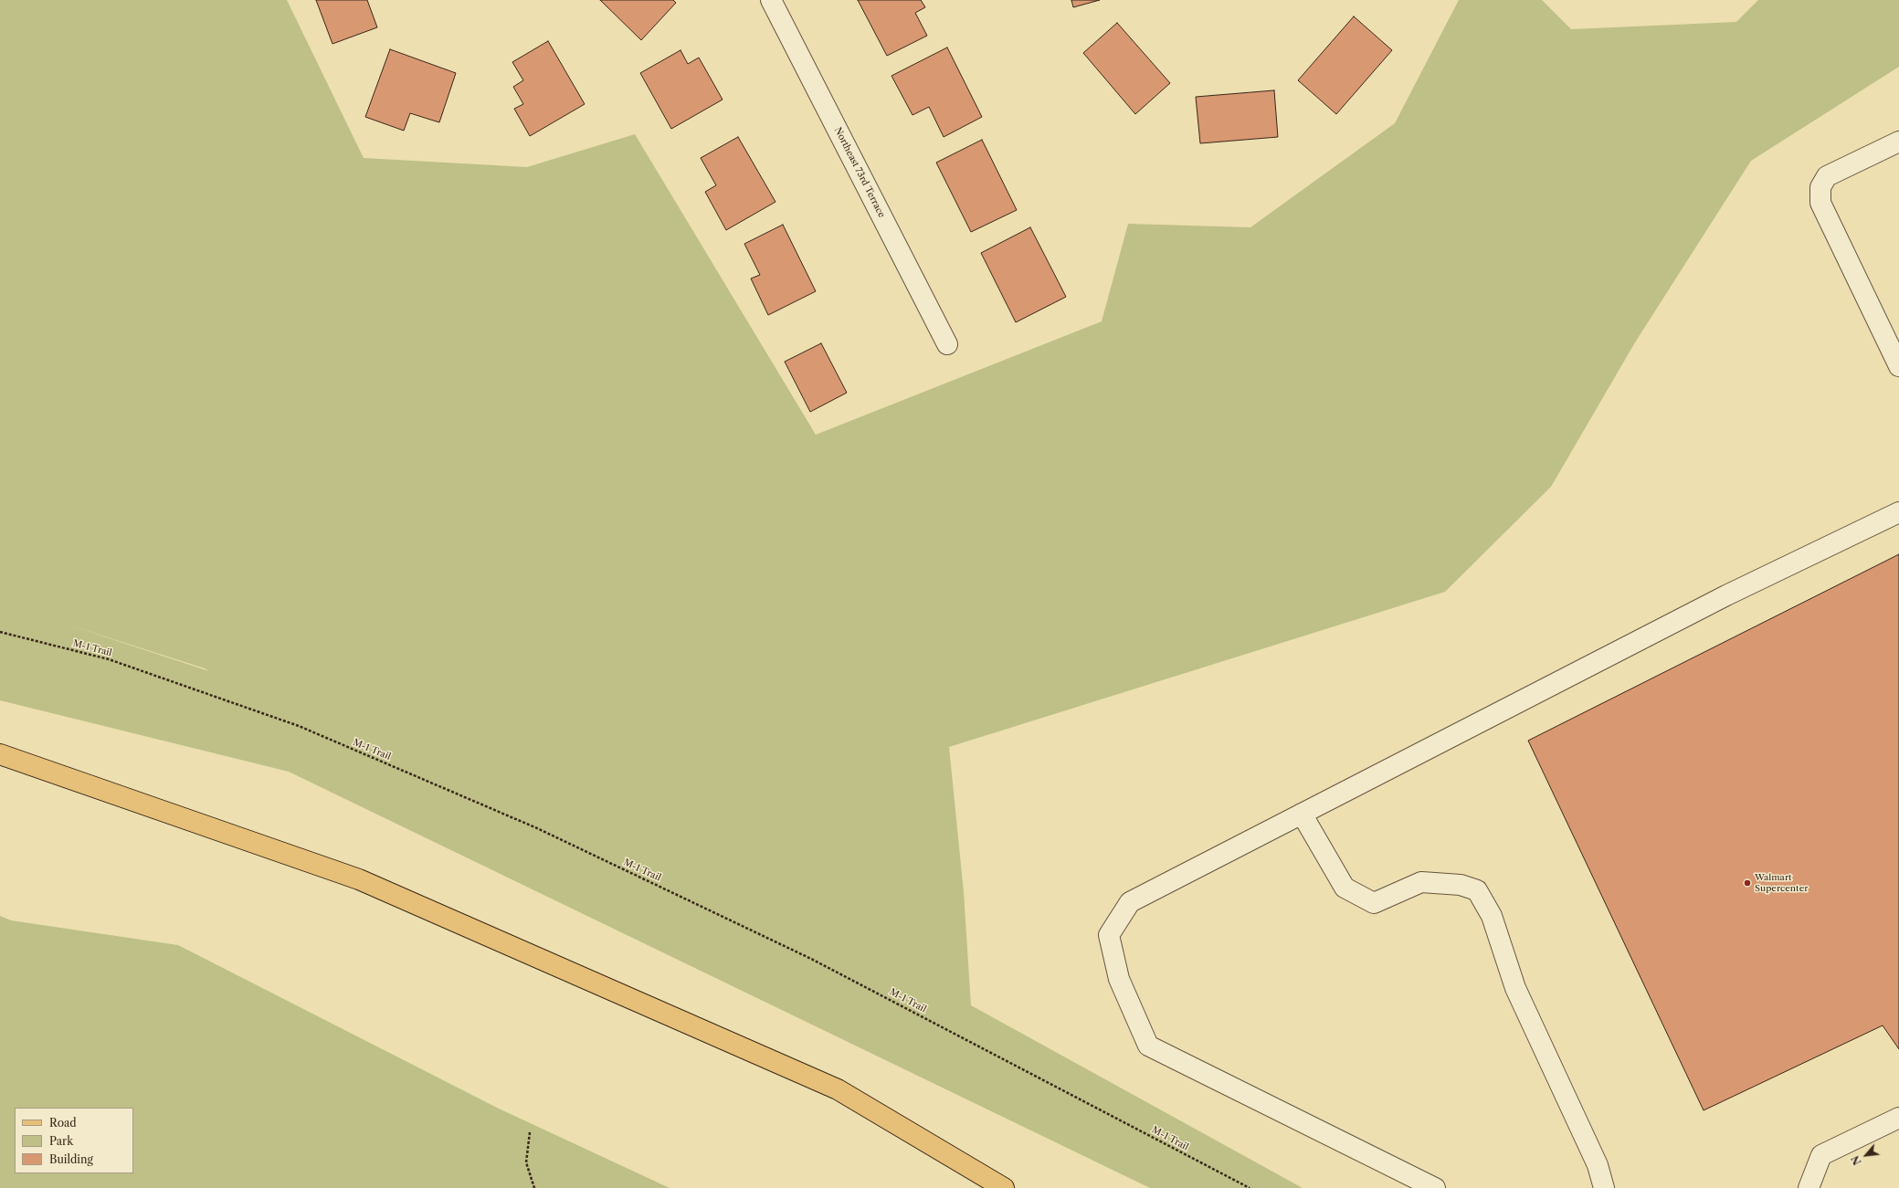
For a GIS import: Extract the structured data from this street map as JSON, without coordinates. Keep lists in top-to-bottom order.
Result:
{
  "streets": {
    "street": ["Northeast 73rd Terrace"],
    "path": ["M-1 Trail"]
  },
  "places": ["Walmart Supercenter"],
  "legend": ["Road", "Park", "Building"],
  "north": "bottom left"
}
